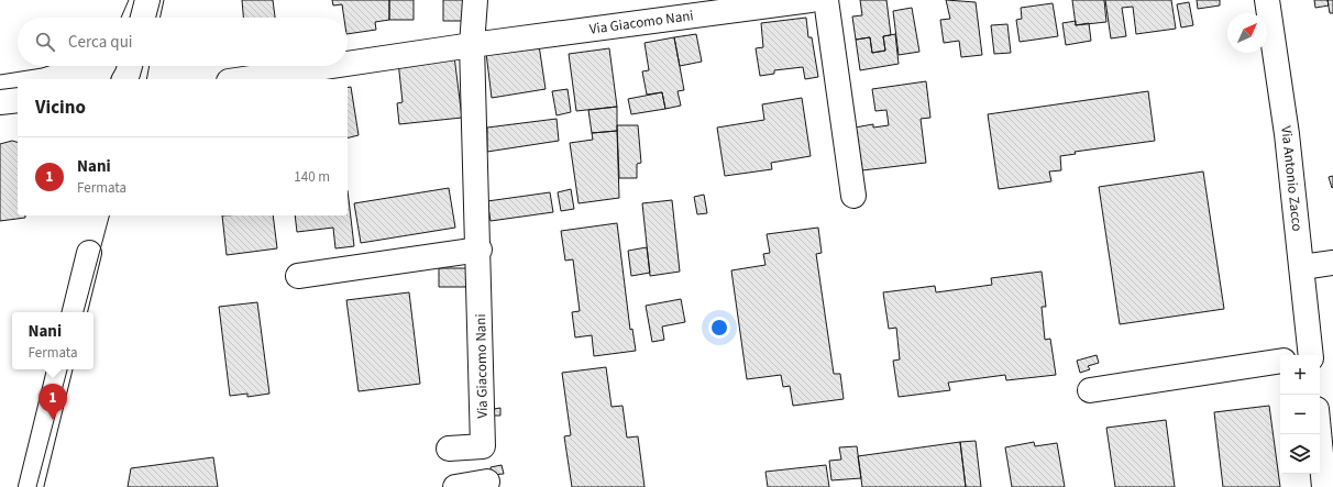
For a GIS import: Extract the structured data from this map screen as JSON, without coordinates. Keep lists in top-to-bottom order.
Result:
{
  "streets": {
    "street": ["Via Giacomo Nani", "Via Antonio Zacco"]
  },
  "north": "top right",
  "page": {
    "search": "Cerca qui",
    "heading": "Vicino",
    "list": [
      {
        "mark": "1",
        "name": "Nani",
        "note": "Fermata",
        "value": "140 m"
      }
    ],
    "popup": ["Nani", "Fermata"],
    "map_buttons": ["+", "−"],
    "pins": "1"
  }
}
